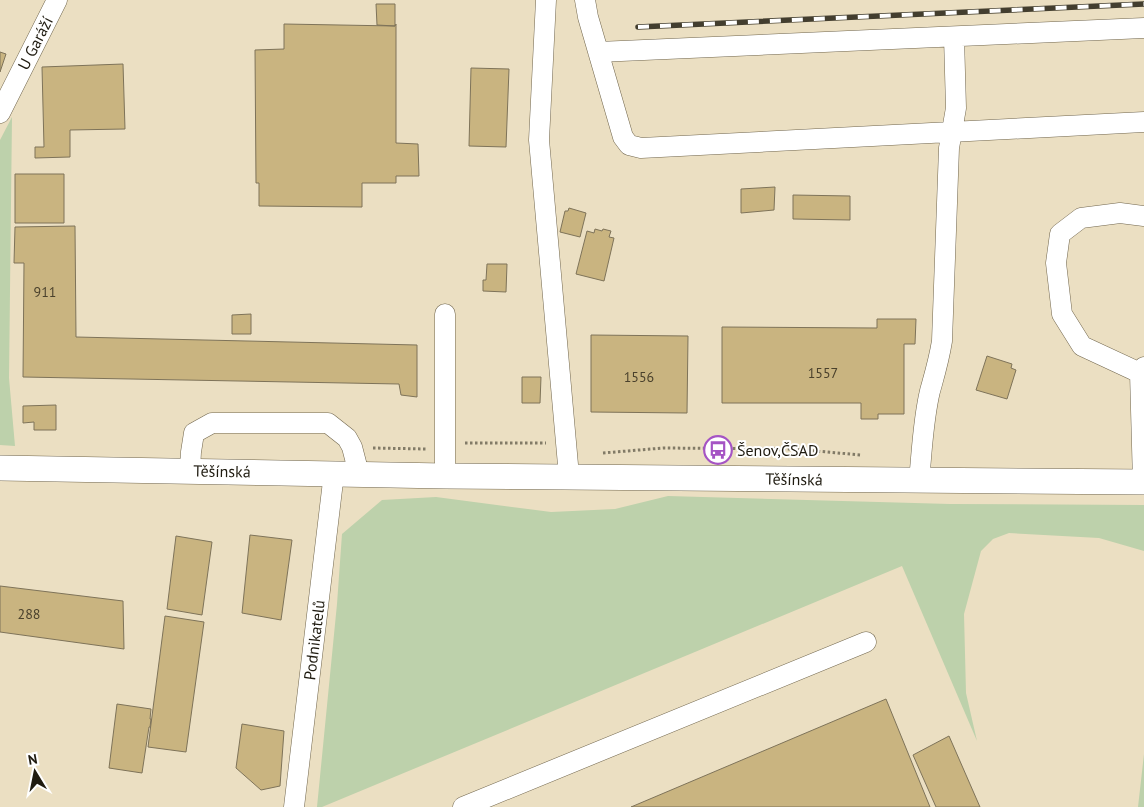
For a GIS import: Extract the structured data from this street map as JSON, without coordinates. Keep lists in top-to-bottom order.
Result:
{
  "streets": {
    "main road": ["Těšínská"],
    "street": ["U Garáží", "Podnikatelů"]
  },
  "crossings": [
    ["Těšínská", "Podnikatelů"]
  ],
  "places": {
    "bus stop": ["Šenov,ČSAD"]
  },
  "house_numbers": [
    "911",
    "1557",
    "1556",
    "288"
  ],
  "north": "top"
}
